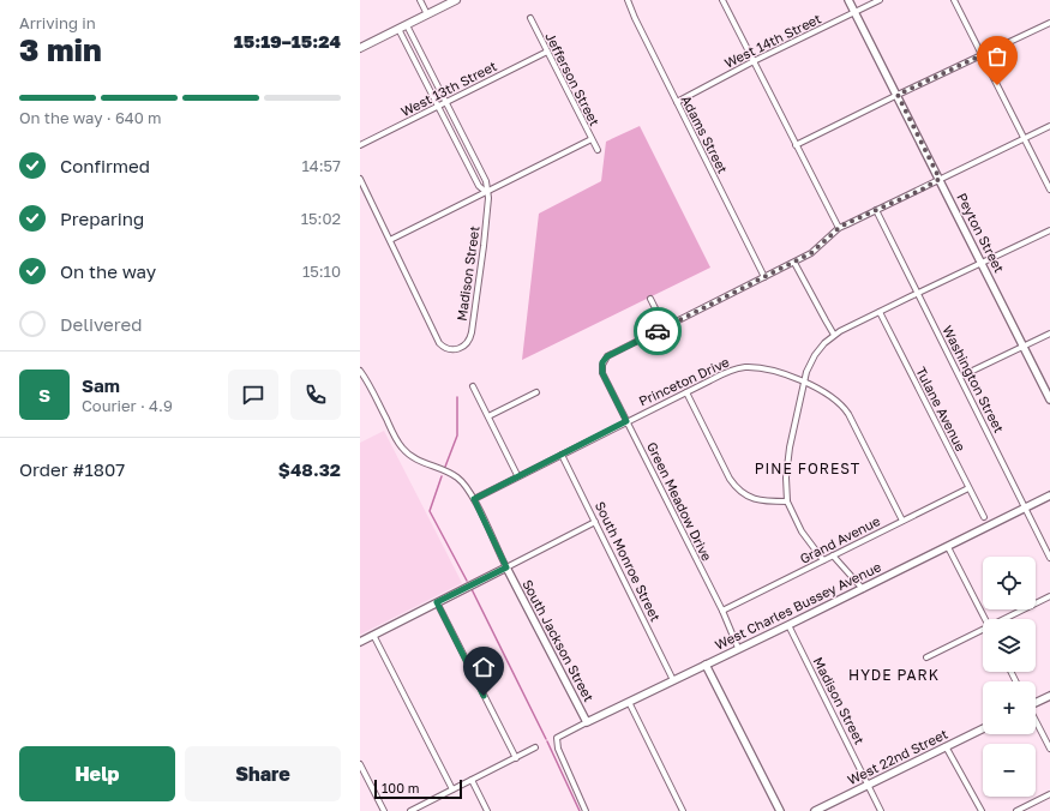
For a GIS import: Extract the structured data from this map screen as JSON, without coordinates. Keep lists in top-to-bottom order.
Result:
{
  "streets": {
    "street": [
      "West 14th Street",
      "Jefferson Street",
      "West 13th Street",
      "Adams Street",
      "Peyton Street",
      "Madison Street",
      "Washington Street",
      "Princeton Drive",
      "Tulane Avenue",
      "Green Meadow Drive",
      "Grand Avenue",
      "South Monroe Street",
      "West Charles Bussey Avenue",
      "South Jackson Street",
      "West 22nd Street"
    ]
  },
  "crossings": [
    ["West 14th Street", "Adams Street"],
    ["West 14th Street", "Peyton Street"],
    ["Jefferson Street", "West 13th Street"],
    ["West 13th Street", "Madison Street"],
    ["Madison Street", "West Charles Bussey Avenue"],
    ["Madison Street", "West 22nd Street"],
    ["Washington Street", "West Charles Bussey Avenue"],
    ["Princeton Drive", "Green Meadow Drive"],
    ["Princeton Drive", "Grand Avenue"],
    ["Princeton Drive", "South Monroe Street"],
    ["Princeton Drive", "South Jackson Street"],
    ["Tulane Avenue", "Grand Avenue"],
    ["Green Meadow Drive", "Grand Avenue"],
    ["Green Meadow Drive", "West Charles Bussey Avenue"],
    ["South Monroe Street", "West Charles Bussey Avenue"],
    ["West Charles Bussey Avenue", "South Jackson Street"]
  ],
  "districts": ["PINE FOREST", "HYDE PARK"],
  "scale_bar": "100 m",
  "page": {
    "heading": ["3 min", "Arriving in", "15:19–15:24"],
    "panel": [
      "Sam",
      "Courier · 4.9",
      "Order #1807",
      "$48.32"
    ],
    "bar": "On the way · 640 m",
    "list": [
      ["Confirmed", "14:57"],
      ["Preparing", "15:02"],
      ["On the way", "15:10"],
      "Delivered"
    ],
    "round": "S",
    "map_buttons": ["+", "−"],
    "buttons": ["Help", "Share"],
    "scale": "100 m"
  }
}
